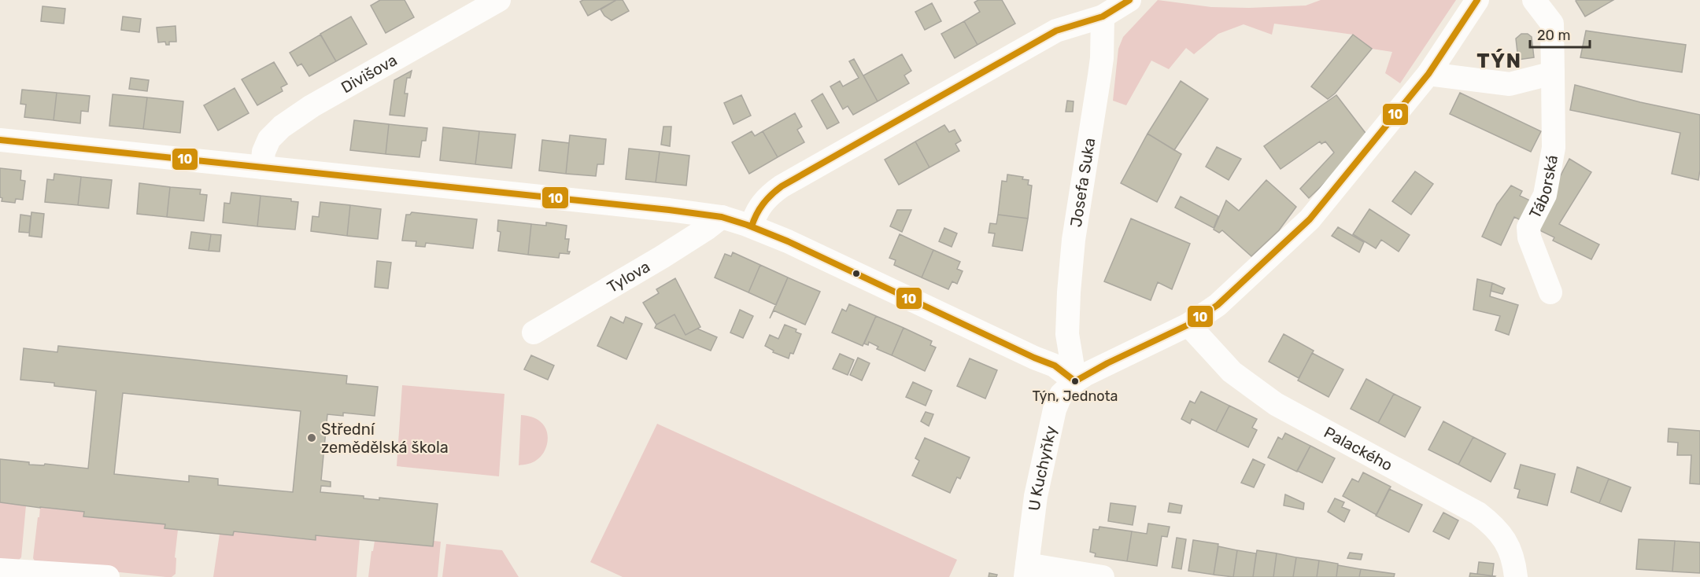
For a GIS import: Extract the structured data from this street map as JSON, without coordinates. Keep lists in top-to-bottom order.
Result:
{
  "streets": {
    "street": [
      "Divišova",
      "Josefa Suka",
      "Táborská",
      "Tylova",
      "Palackého",
      "U Kuchyňky"
    ]
  },
  "crossings": [
    ["Josefa Suka", "U Kuchyňky"],
    ["Palackého", "U Kuchyňky"]
  ],
  "districts": ["TÝN"],
  "places": ["Týn, Jednota", "Střední zemědělská škola"],
  "lines": ["transit line 10"],
  "scale_bar": "20 m"
}
